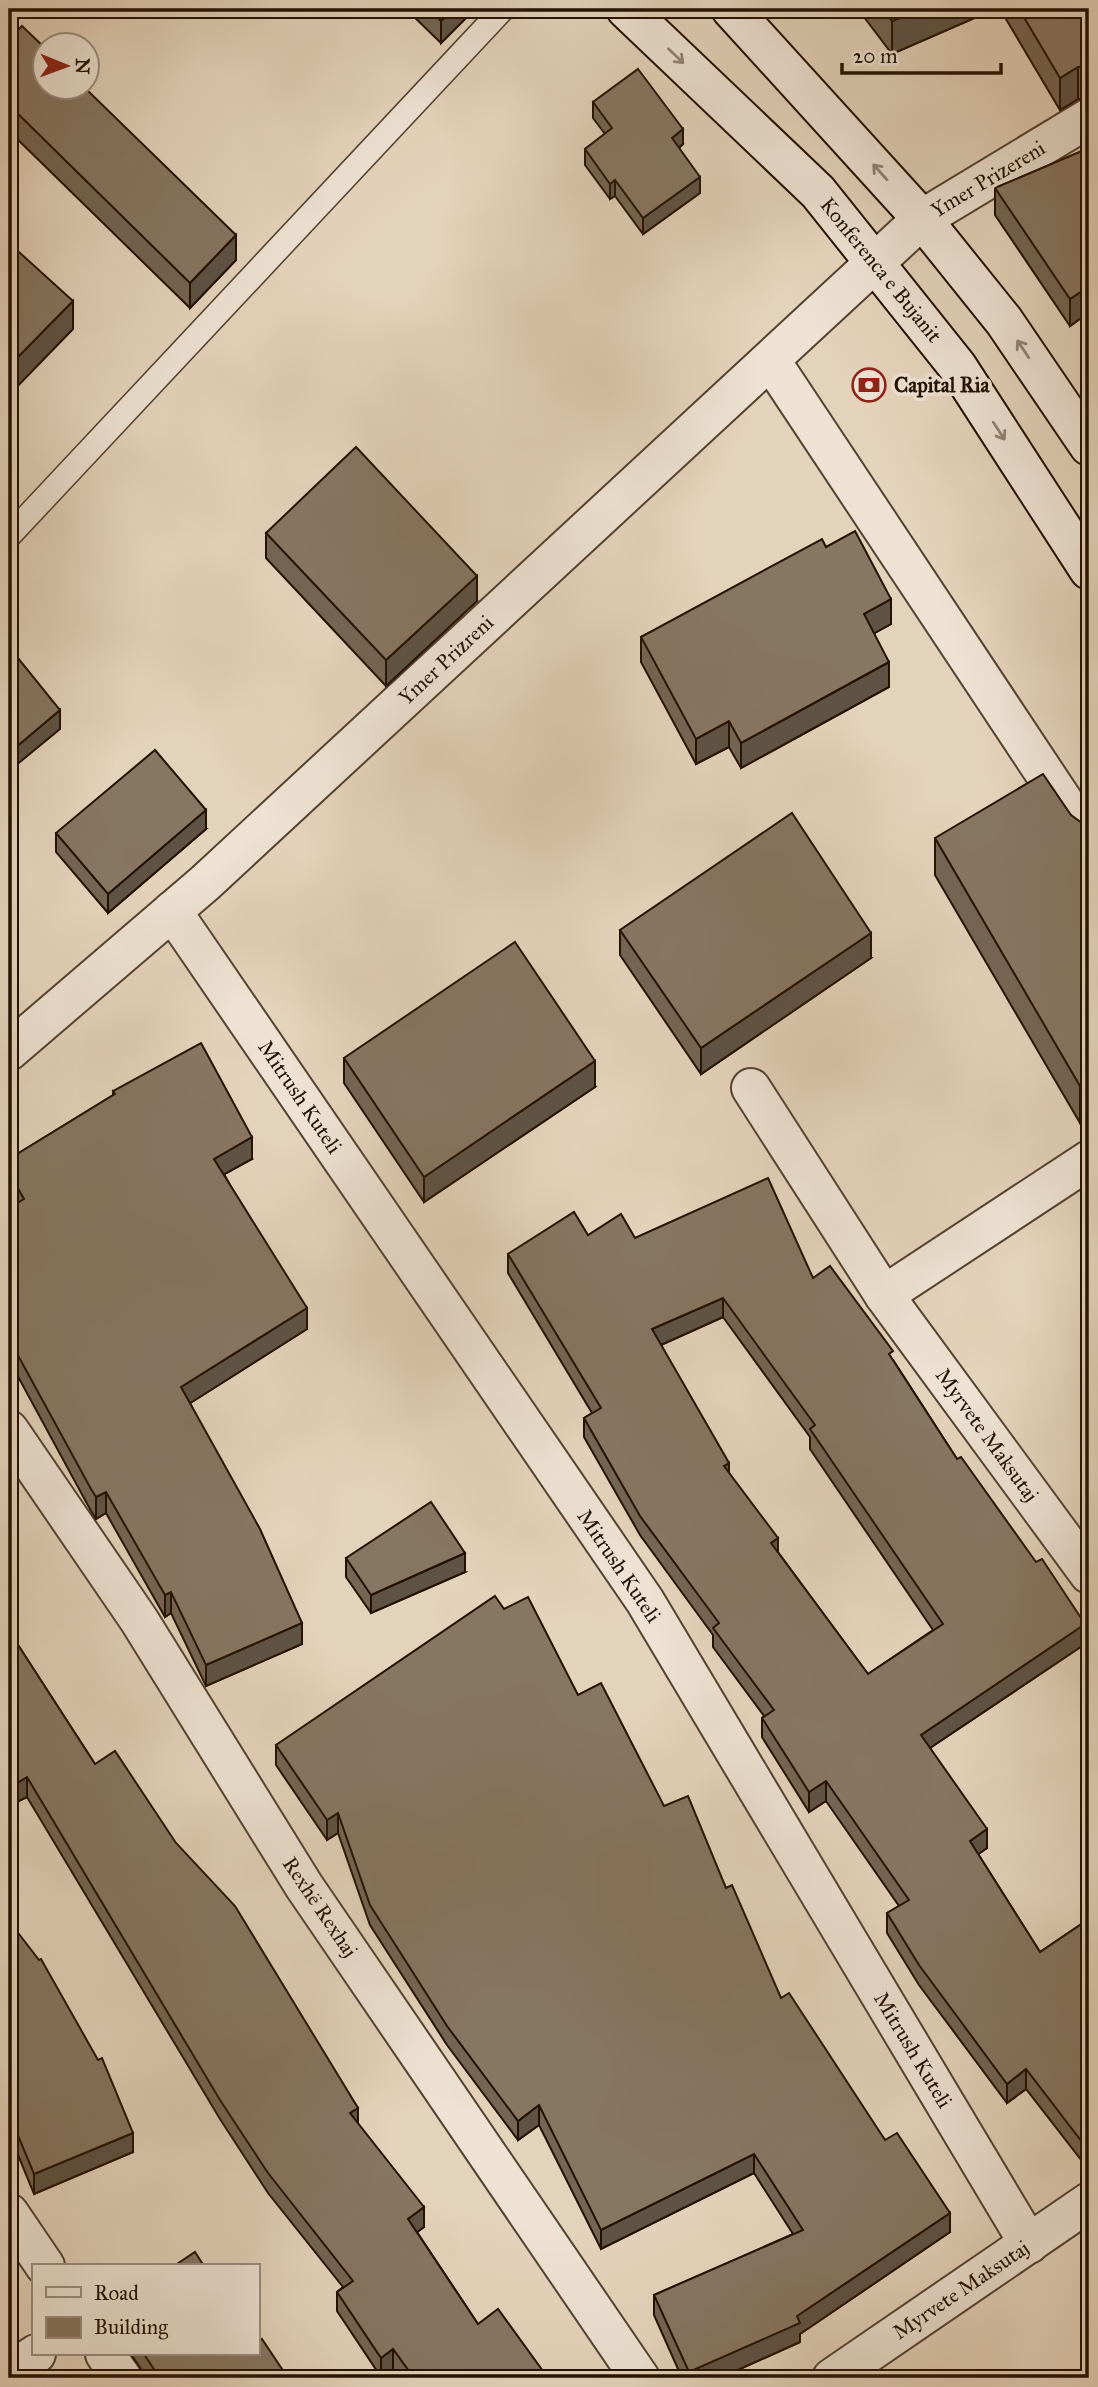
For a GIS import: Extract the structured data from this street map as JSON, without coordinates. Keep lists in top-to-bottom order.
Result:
{
  "streets": {
    "street": [
      "Ymer Prizereni",
      "Konferenca e Bujanit",
      "Ymer Prizreni",
      "Mitrush Kuteli",
      "Myrvete Maksutaj",
      "Rexhë Rexhaj"
    ]
  },
  "crossings": [
    ["Ymer Prizereni", "Konferenca e Bujanit"],
    ["Ymer Prizereni", "Ymer Prizreni"],
    ["Konferenca e Bujanit", "Ymer Prizreni"],
    ["Ymer Prizreni", "Mitrush Kuteli"],
    ["Mitrush Kuteli", "Myrvete Maksutaj"]
  ],
  "places": {
    "bank": ["Capital Ria"]
  },
  "legend": ["Road", "Building"],
  "scale_bar": "20 m",
  "north": "right"
}
